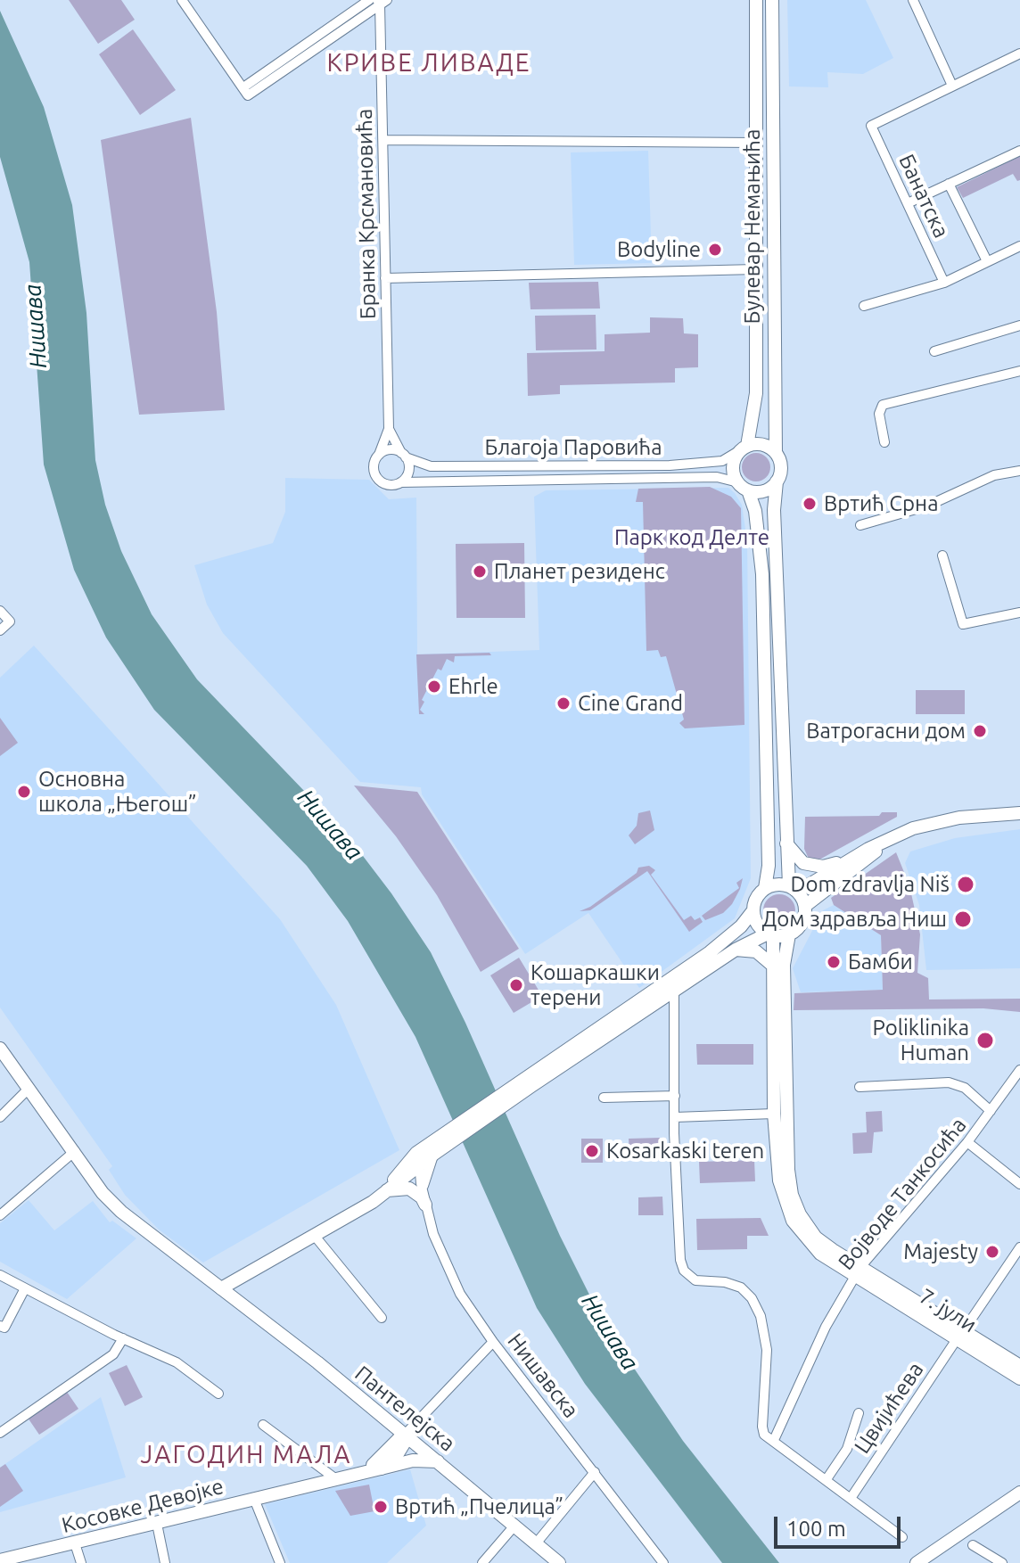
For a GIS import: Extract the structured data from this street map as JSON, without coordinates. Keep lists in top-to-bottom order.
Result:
{
  "streets": {
    "street": [
      "Банатска",
      "Бранка Крсмановића",
      "Булевар Немањића",
      "Благоја Паровића",
      "Војводе Танкосића",
      "7. јули",
      "Нишавска",
      "Цвијићева",
      "Пантелејска",
      "Косовке Девојке"
    ]
  },
  "crossings": [
    ["Бранка Крсмановића", "Булевар Немањића"],
    ["Бранка Крсмановића", "Благоја Паровића"],
    ["Булевар Немањића", "Благоја Паровића"],
    ["Војводе Танкосића", "7. јули"],
    ["7. јули", "Цвијићева"],
    ["Пантелејска", "Косовке Девојке"]
  ],
  "districts": ["КРИВЕ ЛИВАДЕ", "ЈАГОДИН МАЛА"],
  "water": ["Нишава"],
  "parks": ["Парк код Делте"],
  "places": [
    "Bodyline",
    "Вртић Срна",
    "Планет резиденс",
    "Ehrle",
    "Cine Grand",
    "Ватрогасни дом",
    "Основна школа „Његош”",
    "Dom zdravlja Niš",
    "Дом здравља Ниш",
    "Бамби",
    "Кошаркашки терени",
    "Poliklinika Human",
    "Kosarkaski teren",
    "Majesty",
    "Вртић „Пчелица”"
  ],
  "scale_bar": "100 m"
}
